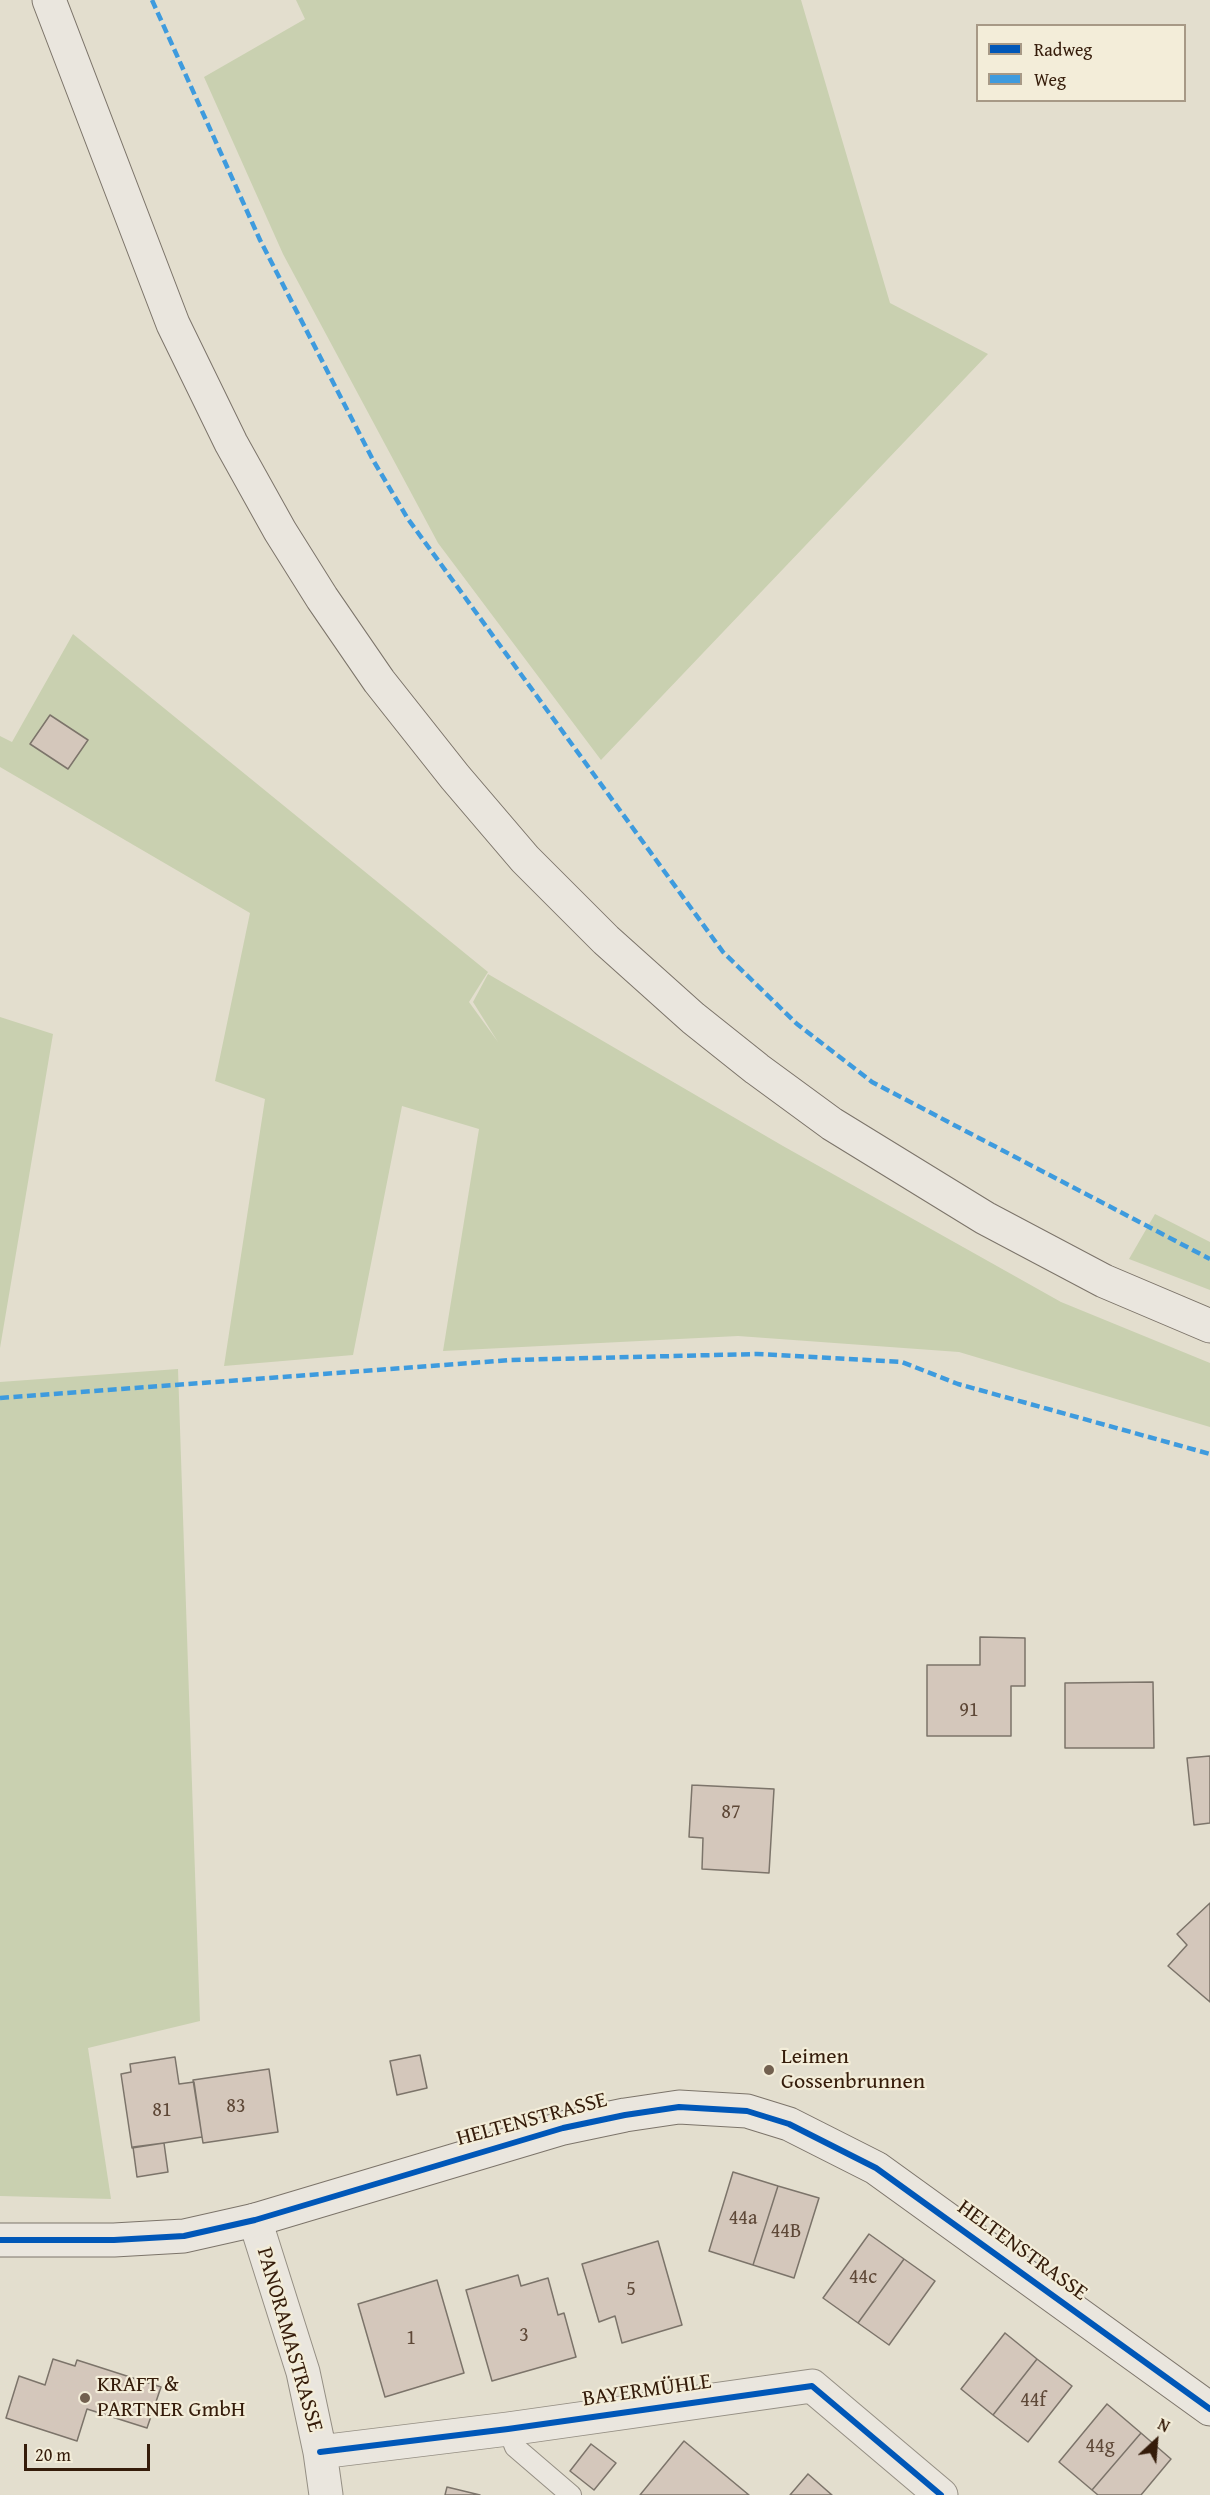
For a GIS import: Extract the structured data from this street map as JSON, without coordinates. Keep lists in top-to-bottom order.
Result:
{
  "streets": {
    "street": ["HELTENSTRASSE", "PANORAMASTRASSE", "BAYERMÜHLE"]
  },
  "crossings": [
    ["HELTENSTRASSE", "PANORAMASTRASSE"],
    ["PANORAMASTRASSE", "BAYERMÜHLE"]
  ],
  "places": ["Leimen Gossenbrunnen", "KRAFT & PARTNER GmbH"],
  "house_numbers": [
    "91",
    "87",
    "83",
    "81",
    "44a",
    "44B",
    "44c",
    "5",
    "3",
    "1",
    "44f",
    "44g"
  ],
  "legend": ["Radweg", "Weg"],
  "scale_bar": "20 m",
  "north": "top right"
}
